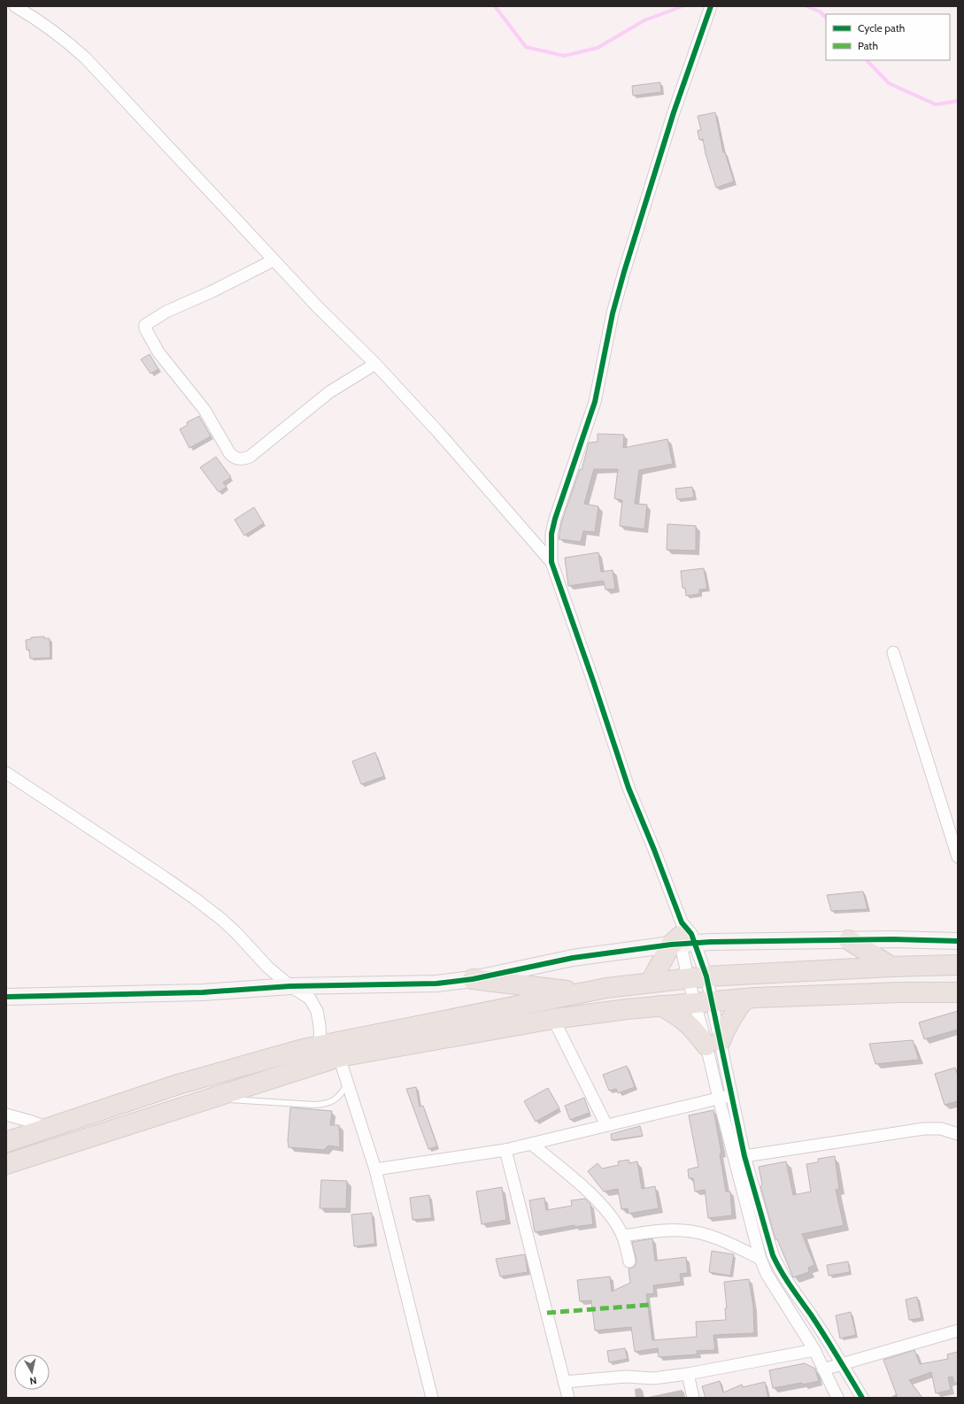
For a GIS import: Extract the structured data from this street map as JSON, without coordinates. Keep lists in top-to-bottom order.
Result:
{
  "legend": ["Cycle path", "Path"],
  "north": "bottom"
}
